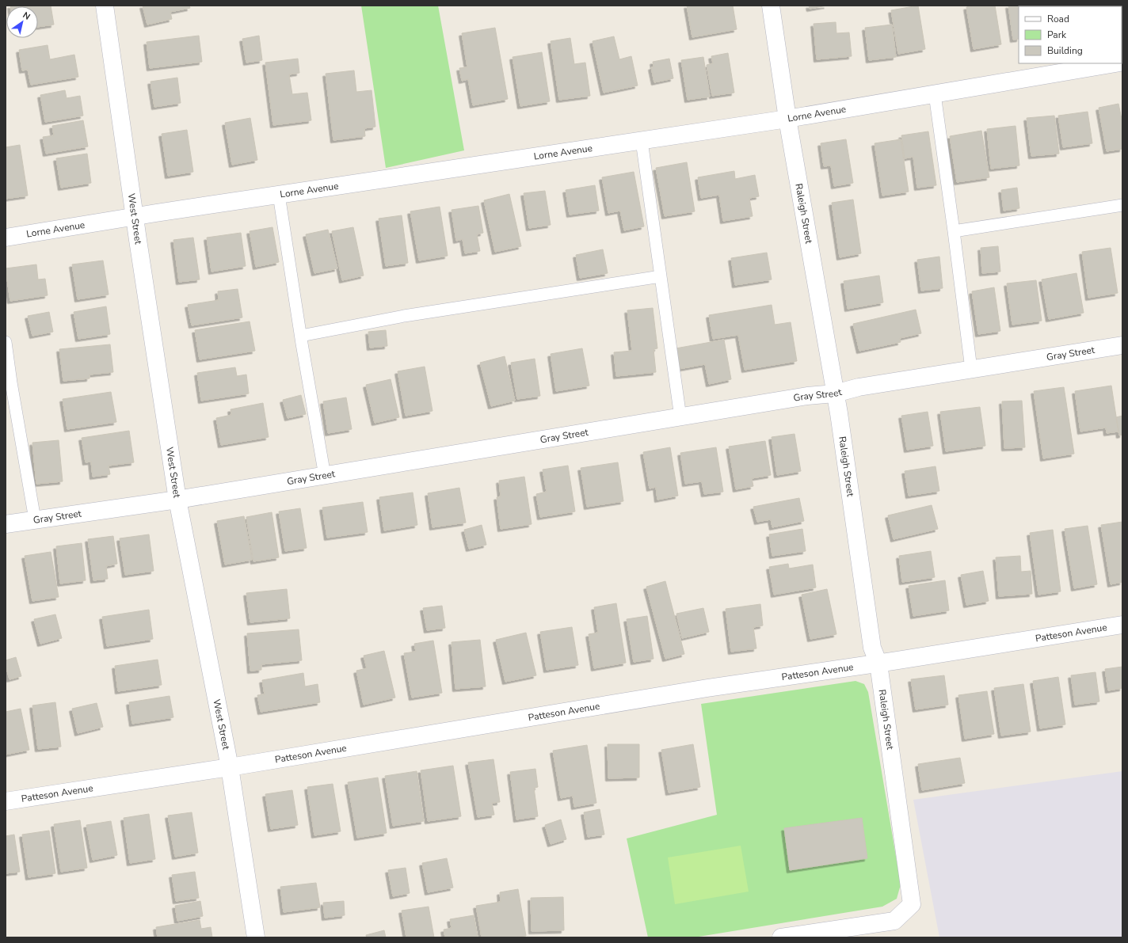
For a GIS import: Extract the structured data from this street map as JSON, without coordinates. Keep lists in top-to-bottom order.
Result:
{
  "streets": {
    "street": [
      "Lorne Avenue",
      "Raleigh Street",
      "West Street",
      "Gray Street",
      "Patteson Avenue"
    ]
  },
  "crossings": [
    ["Lorne Avenue", "Raleigh Street"],
    ["Lorne Avenue", "West Street"],
    ["Raleigh Street", "Gray Street"],
    ["Raleigh Street", "Patteson Avenue"],
    ["West Street", "Gray Street"],
    ["West Street", "Patteson Avenue"]
  ],
  "legend": ["Road", "Park", "Building"],
  "north": "top right"
}
